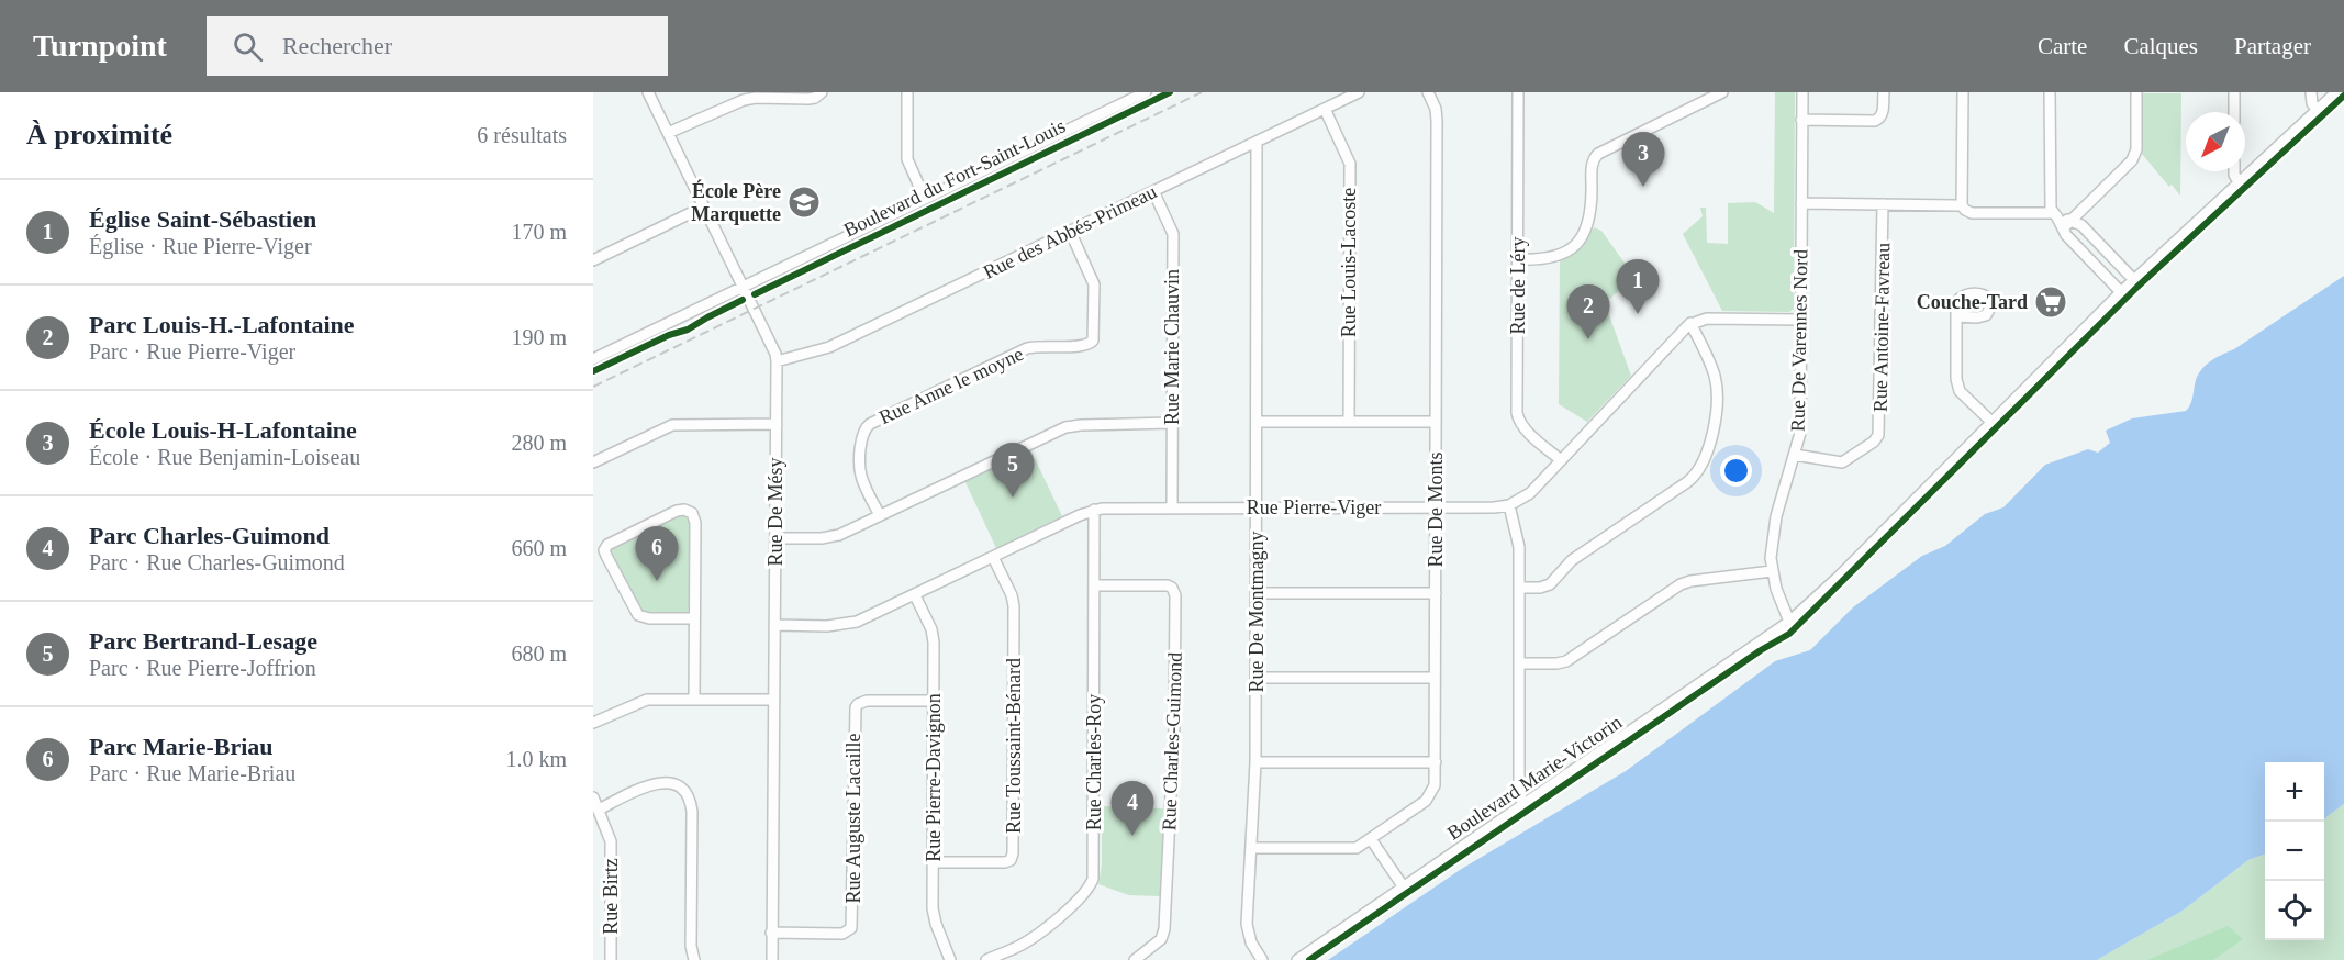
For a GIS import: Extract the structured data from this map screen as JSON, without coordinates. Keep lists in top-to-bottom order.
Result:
{
  "streets": {
    "street": [
      "Boulevard du Fort-Saint-Louis",
      "Rue des Abbés-Primeau",
      "Rue Louis-Lacoste",
      "Rue de Léry",
      "Rue Antoine-Favreau",
      "Rue De Varennes Nord",
      "Rue Marie Chauvin",
      "Rue Anne le moyne",
      "Rue Pierre-Viger",
      "Rue De Monts",
      "Rue De Mésy",
      "Rue De Montmagny",
      "Rue Charles-Guimond",
      "Rue Toussaint-Bénard",
      "Rue Charles-Roy",
      "Rue Pierre-Davignon",
      "Boulevard Marie-Victorin",
      "Rue Auguste Lacaille",
      "Rue Birtz"
    ]
  },
  "crossings": [
    ["Boulevard du Fort-Saint-Louis", "Rue De Mésy"],
    ["Rue des Abbés-Primeau", "Rue Louis-Lacoste"],
    ["Rue des Abbés-Primeau", "Rue Marie Chauvin"],
    ["Rue des Abbés-Primeau", "Rue Anne le moyne"],
    ["Rue des Abbés-Primeau", "Rue De Mésy"],
    ["Rue des Abbés-Primeau", "Rue De Montmagny"],
    ["Rue Antoine-Favreau", "Rue De Varennes Nord"],
    ["Rue De Varennes Nord", "Boulevard Marie-Victorin"],
    ["Rue Marie Chauvin", "Rue Pierre-Viger"],
    ["Rue Pierre-Viger", "Rue De Monts"],
    ["Rue Pierre-Viger", "Rue De Mésy"],
    ["Rue Pierre-Viger", "Rue De Montmagny"],
    ["Rue Pierre-Viger", "Rue Toussaint-Bénard"],
    ["Rue Pierre-Viger", "Rue Charles-Roy"],
    ["Rue Pierre-Viger", "Rue Pierre-Davignon"],
    ["Rue De Monts", "Rue De Montmagny"],
    ["Rue De Mésy", "Rue Auguste Lacaille"],
    ["Rue Charles-Guimond", "Rue Charles-Roy"],
    ["Rue Toussaint-Bénard", "Rue Pierre-Davignon"],
    ["Rue Pierre-Davignon", "Rue Auguste Lacaille"]
  ],
  "places": {
    "school or university": ["École Père Marquette"],
    "supermarket": ["Couche-Tard"]
  },
  "north": "bottom left",
  "page": {
    "header": "Turnpoint",
    "search": "Rechercher",
    "nav": ["Carte", "Calques", "Partager"],
    "heading": ["À proximité", "6 résultats"],
    "pins": [
      "3",
      "1",
      "2",
      "5",
      "6",
      "4"
    ],
    "list": [
      {
        "mark": "1",
        "name": "Église Saint-Sébastien",
        "note": "Église · Rue Pierre-Viger",
        "value": "170 m"
      },
      {
        "mark": "2",
        "name": "Parc Louis-H.-Lafontaine",
        "note": "Parc · Rue Pierre-Viger",
        "value": "190 m"
      },
      {
        "mark": "3",
        "name": "École Louis-H-Lafontaine",
        "note": "École · Rue Benjamin-Loiseau",
        "value": "280 m"
      },
      {
        "mark": "4",
        "name": "Parc Charles-Guimond",
        "note": "Parc · Rue Charles-Guimond",
        "value": "660 m"
      },
      {
        "mark": "5",
        "name": "Parc Bertrand-Lesage",
        "note": "Parc · Rue Pierre-Joffrion",
        "value": "680 m"
      },
      {
        "mark": "6",
        "name": "Parc Marie-Briau",
        "note": "Parc · Rue Marie-Briau",
        "value": "1.0 km"
      }
    ],
    "map_buttons": ["+", "−"]
  }
}
